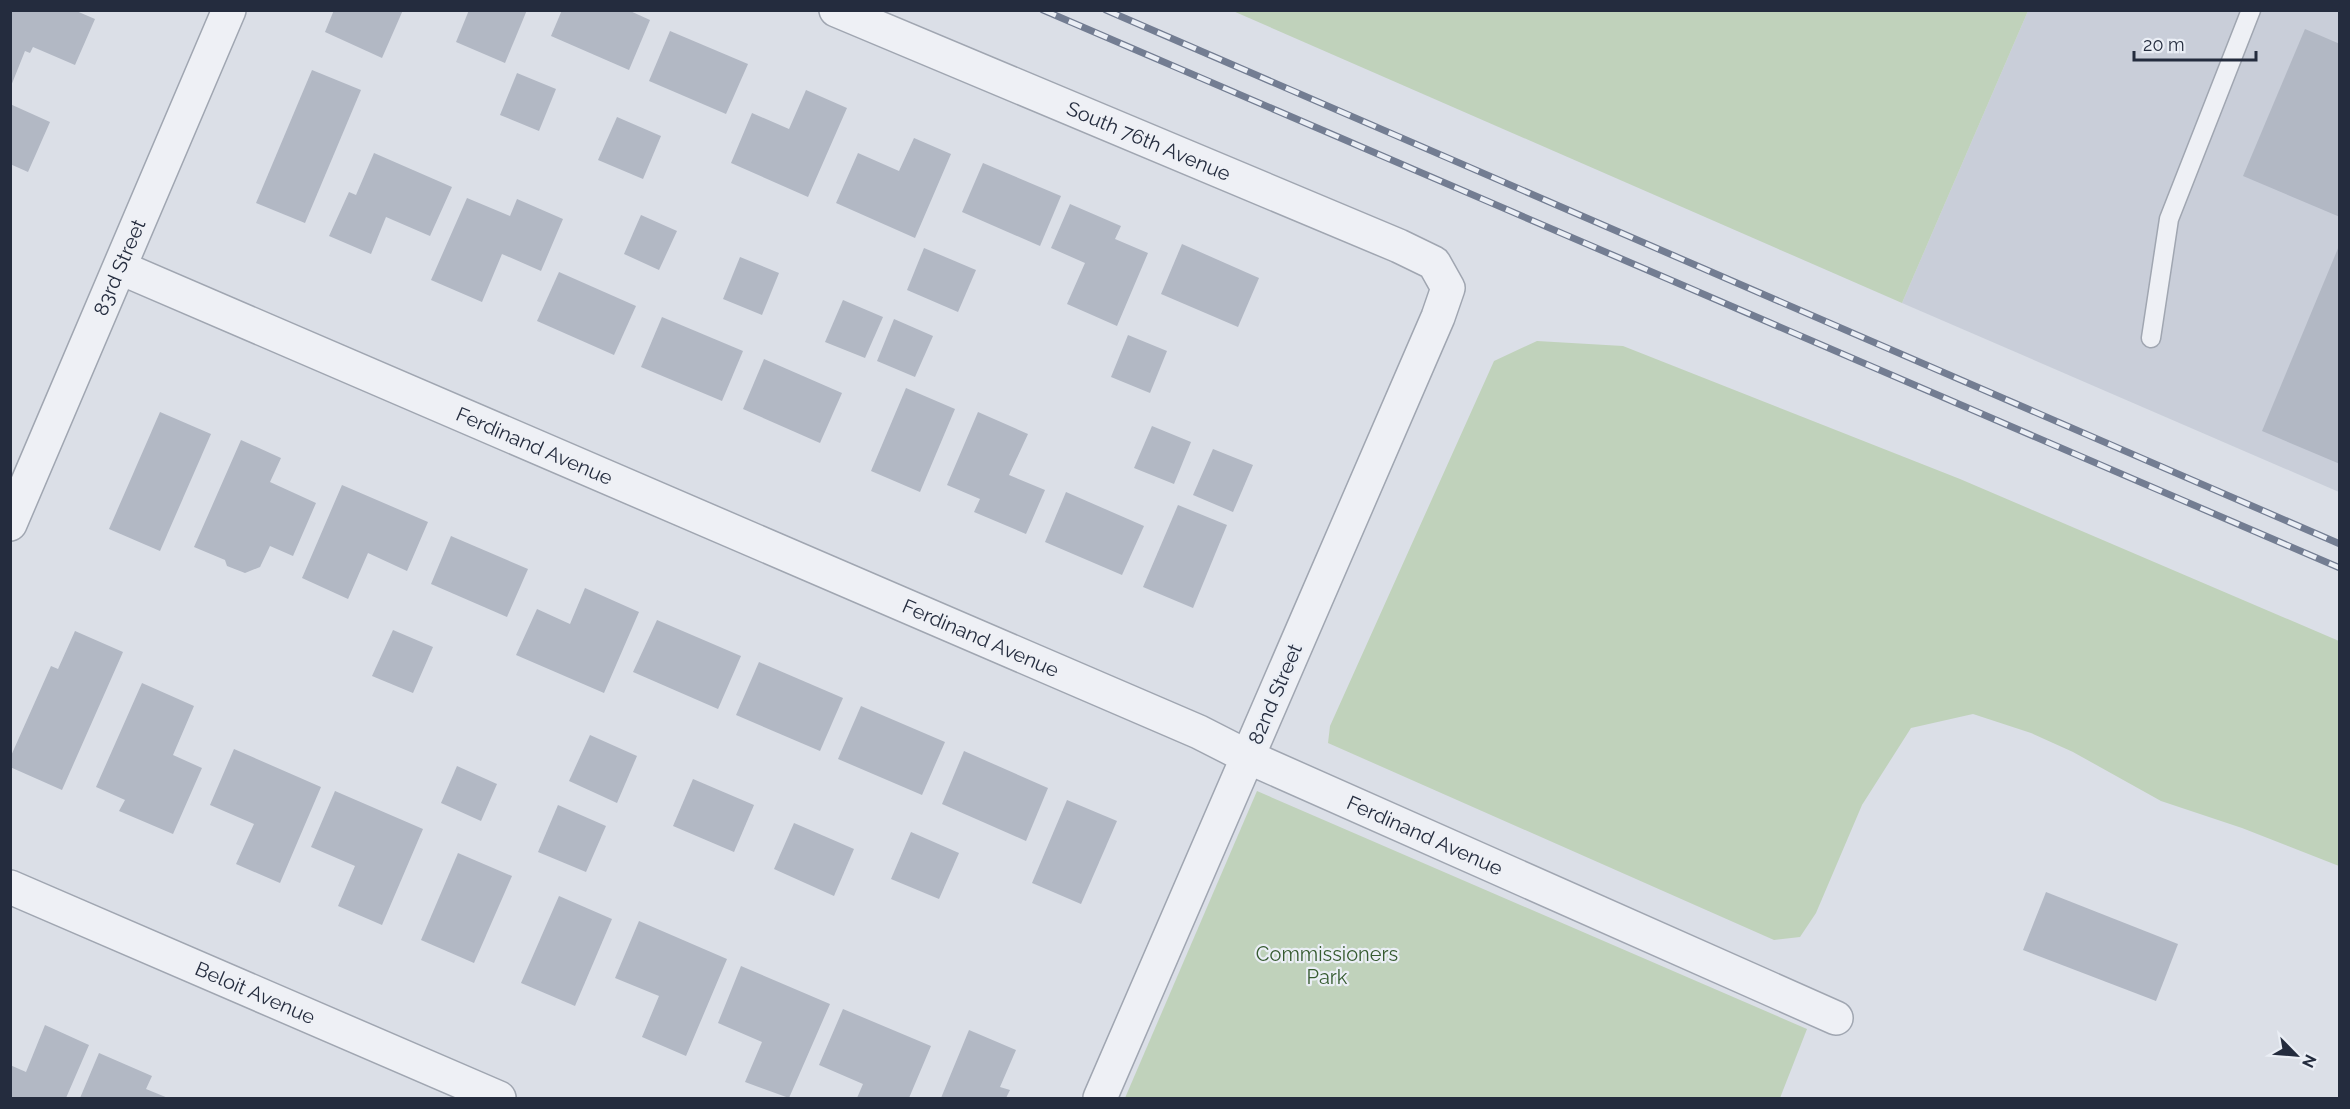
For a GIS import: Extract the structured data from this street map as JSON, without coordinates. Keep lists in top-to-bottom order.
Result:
{
  "streets": {
    "street": [
      "South 76th Avenue",
      "83rd Street",
      "Ferdinand Avenue",
      "82nd Street",
      "Beloit Avenue"
    ]
  },
  "crossings": [
    ["South 76th Avenue", "82nd Street"],
    ["83rd Street", "Ferdinand Avenue"],
    ["Ferdinand Avenue", "82nd Street"]
  ],
  "parks": ["Commissioners Park"],
  "scale_bar": "20 m",
  "north": "bottom right"
}
